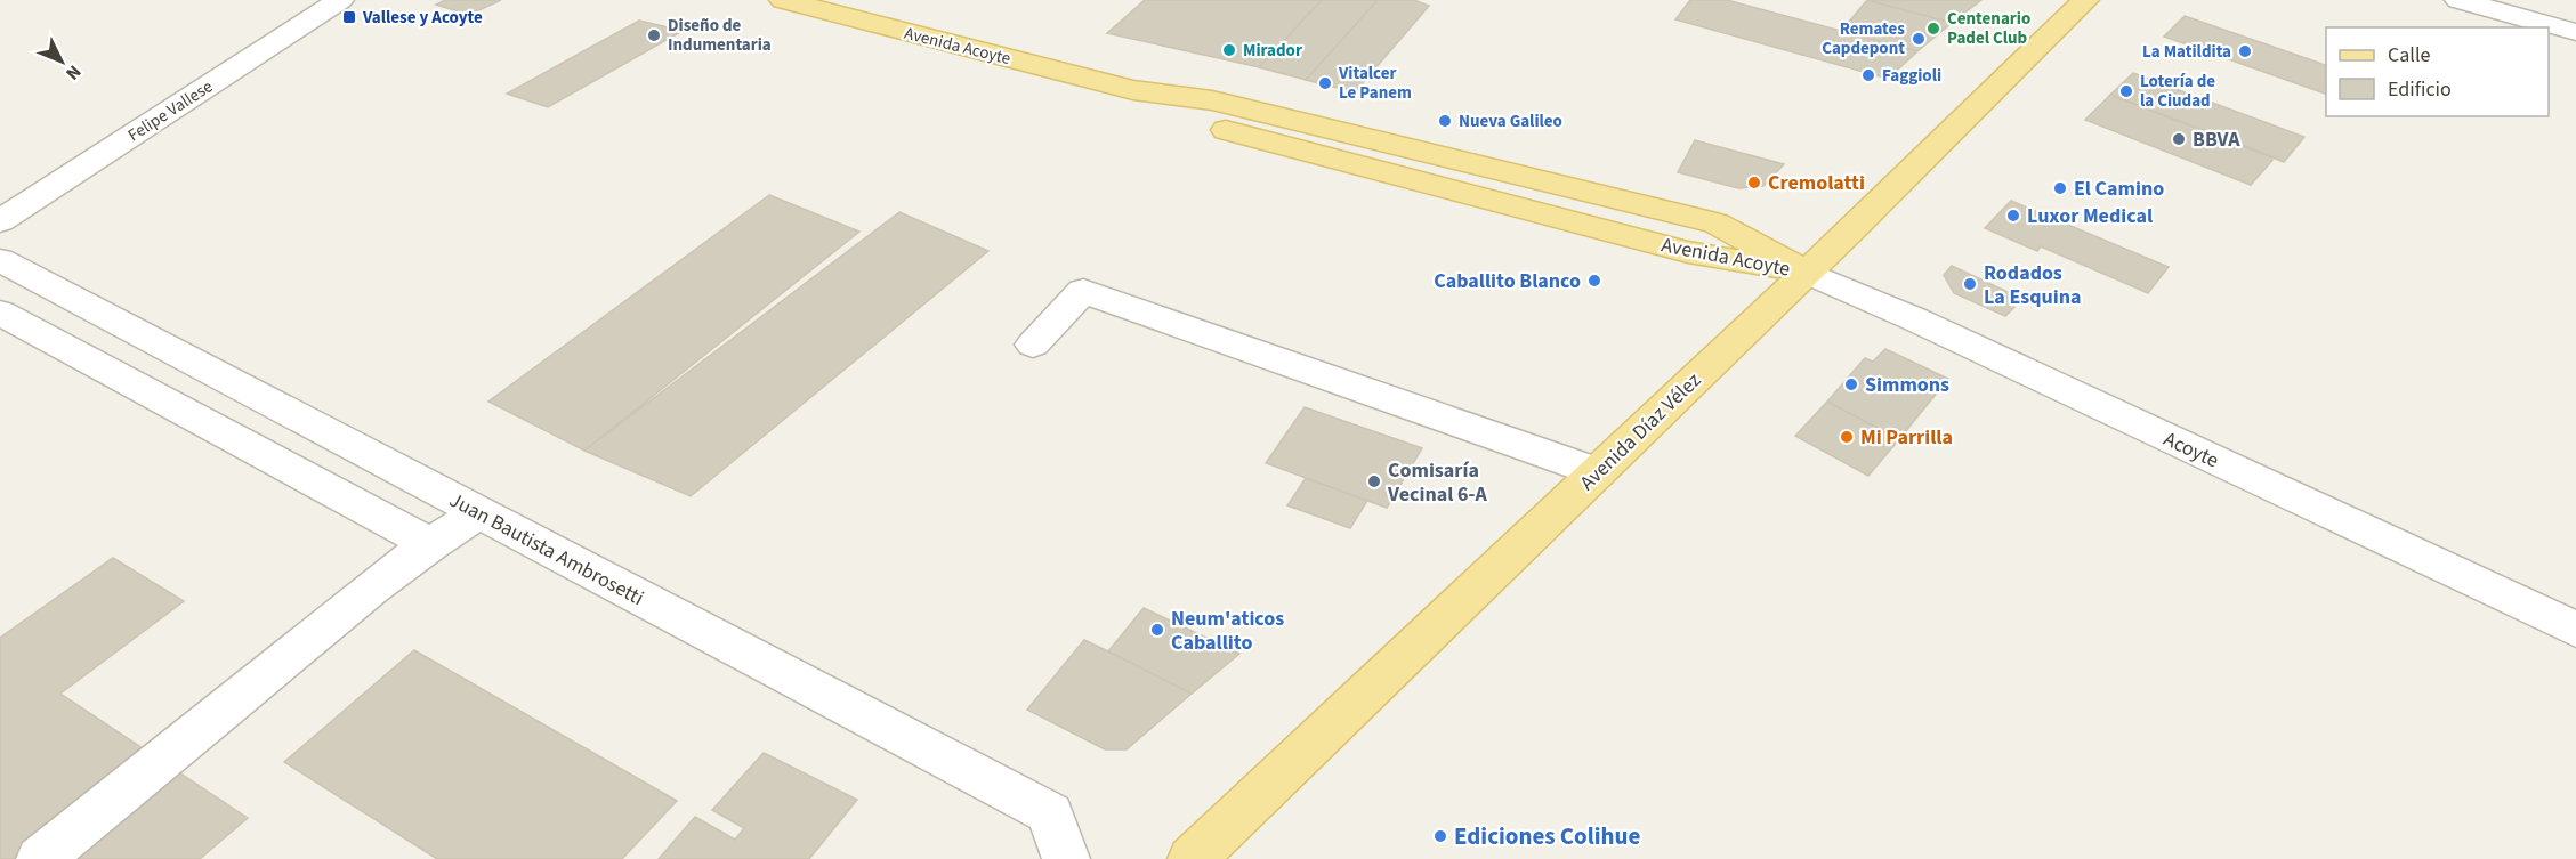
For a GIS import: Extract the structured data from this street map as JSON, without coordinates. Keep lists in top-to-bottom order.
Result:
{
  "streets": {
    "main road": ["Avenida Acoyte", "Avenida Díaz Vélez"],
    "street": ["Felipe Vallese", "Acoyte", "Juan Bautista Ambrosetti"]
  },
  "crossings": [
    ["Avenida Acoyte", "Avenida Díaz Vélez"],
    ["Avenida Acoyte", "Acoyte"],
    ["Avenida Díaz Vélez", "Acoyte"]
  ],
  "places": {
    "transit": ["Vallese y Acoyte"],
    "other": [
      "Centenario Padel Club",
      "Diseño de Indumentaria",
      "Remates Capdepont",
      "Mirador",
      "La Matildita",
      "Faggioli",
      "Vitalcer Le Panem",
      "Lotería de la Ciudad",
      "Nueva Galileo",
      "BBVA",
      "Cremolatti",
      "El Camino",
      "Luxor Medical",
      "Caballito Blanco",
      "Rodados La Esquina",
      "Simmons",
      "Mi Parrilla",
      "Comisaría Vecinal 6-A",
      "Neum'aticos Caballito",
      "Ediciones Colihue"
    ]
  },
  "legend": ["Calle", "Edificio"],
  "north": "bottom right"
}
